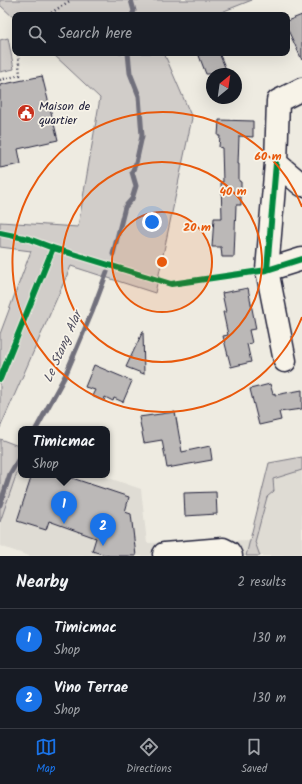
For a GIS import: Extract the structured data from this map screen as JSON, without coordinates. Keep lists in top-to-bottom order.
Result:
{
  "water": ["Le Stang Alar"],
  "places": {
    "public building": ["Maison de quartier"]
  },
  "north": "top right",
  "page": {
    "search": "Search here",
    "popup": ["Timicmac", "Shop"],
    "pins": ["1", "2"],
    "heading": ["Nearby", "2 results"],
    "list": [
      {
        "mark": "1",
        "name": "Timicmac",
        "note": "Shop",
        "value": "130 m"
      },
      {
        "mark": "2",
        "name": "Vino Terrae",
        "note": "Shop",
        "value": "130 m"
      }
    ],
    "nav": ["Map", "Directions", "Saved"]
  },
  "rings": ["60 m", "40 m", "20 m"]
}
